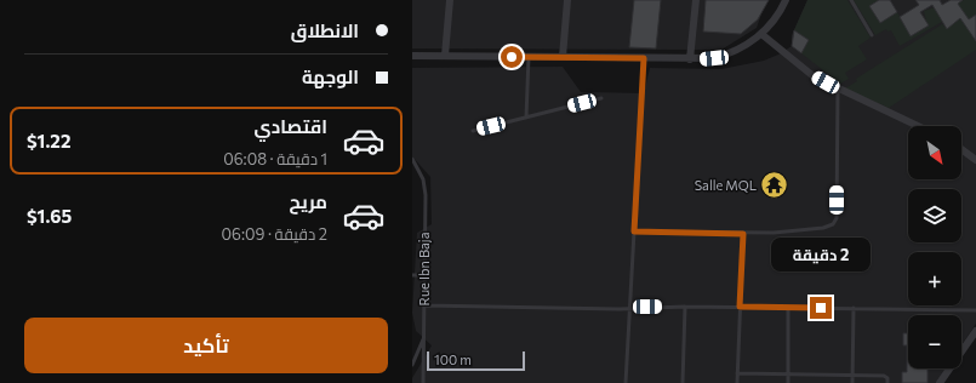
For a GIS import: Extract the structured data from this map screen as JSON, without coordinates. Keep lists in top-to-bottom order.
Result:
{
  "streets": {
    "lane": ["Rue Ibn Baja"]
  },
  "places": {
    "temple": ["Salle MQL"]
  },
  "scale_bar": "100 m",
  "north": "bottom right",
  "page": {
    "banner": ["الانطلاق", "الوجهة"],
    "list": [
      {
        "name": "اقتصادي",
        "note": "1 دقيقة · 06:08",
        "value": "$1.22"
      },
      {
        "name": "مريح",
        "note": "2 دقيقة · 06:09",
        "value": "$1.65"
      }
    ],
    "map_buttons": ["+", "−"],
    "bubble": "2 دقيقة",
    "buttons": "تأكيد",
    "scale": "100 m"
  }
}
